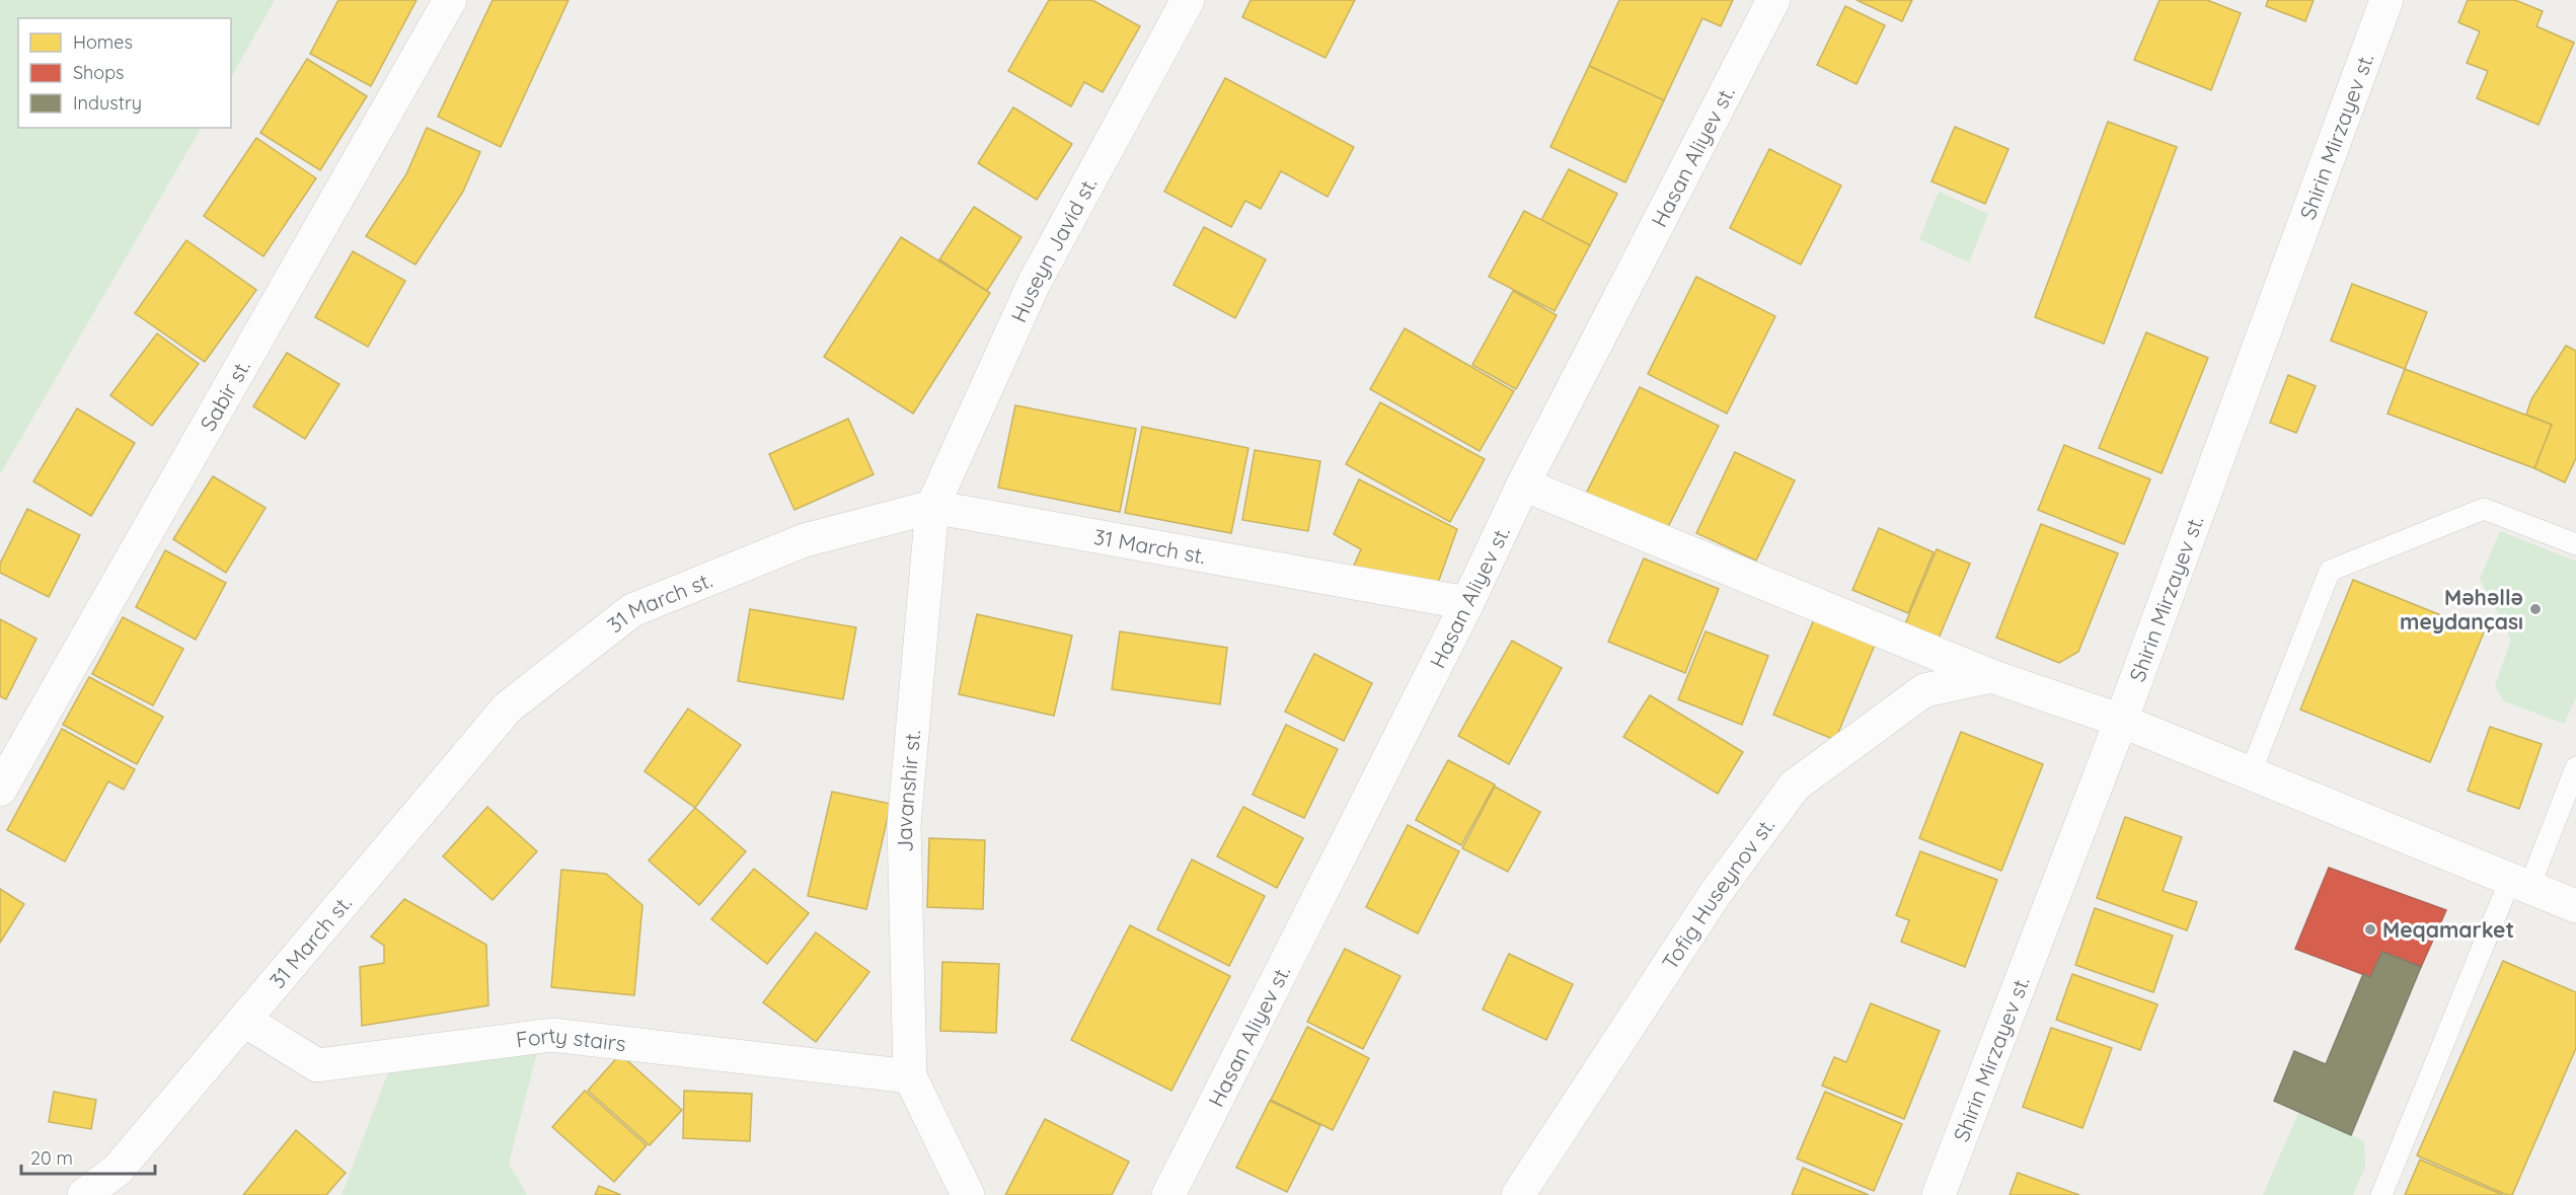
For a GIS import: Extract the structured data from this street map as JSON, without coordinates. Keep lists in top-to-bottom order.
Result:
{
  "streets": {
    "street": [
      "Shirin Mirzayev st.",
      "Hasan Aliyev st.",
      "Huseyn Javid st.",
      "Sabir st.",
      "31 March st.",
      "Javanshir st.",
      "Tofig Huseynov st.",
      "Forty stairs"
    ]
  },
  "crossings": [
    ["Hasan Aliyev st.", "31 March st."],
    ["Huseyn Javid st.", "31 March st."],
    ["Huseyn Javid st.", "Javanshir st."],
    ["31 March st.", "Javanshir st."],
    ["31 March st.", "Forty stairs"],
    ["Javanshir st.", "Forty stairs"]
  ],
  "places": ["Məhəllə meydançası", "Meqamarket"],
  "legend": ["Homes", "Shops", "Industry"],
  "scale_bar": "20 m"
}
